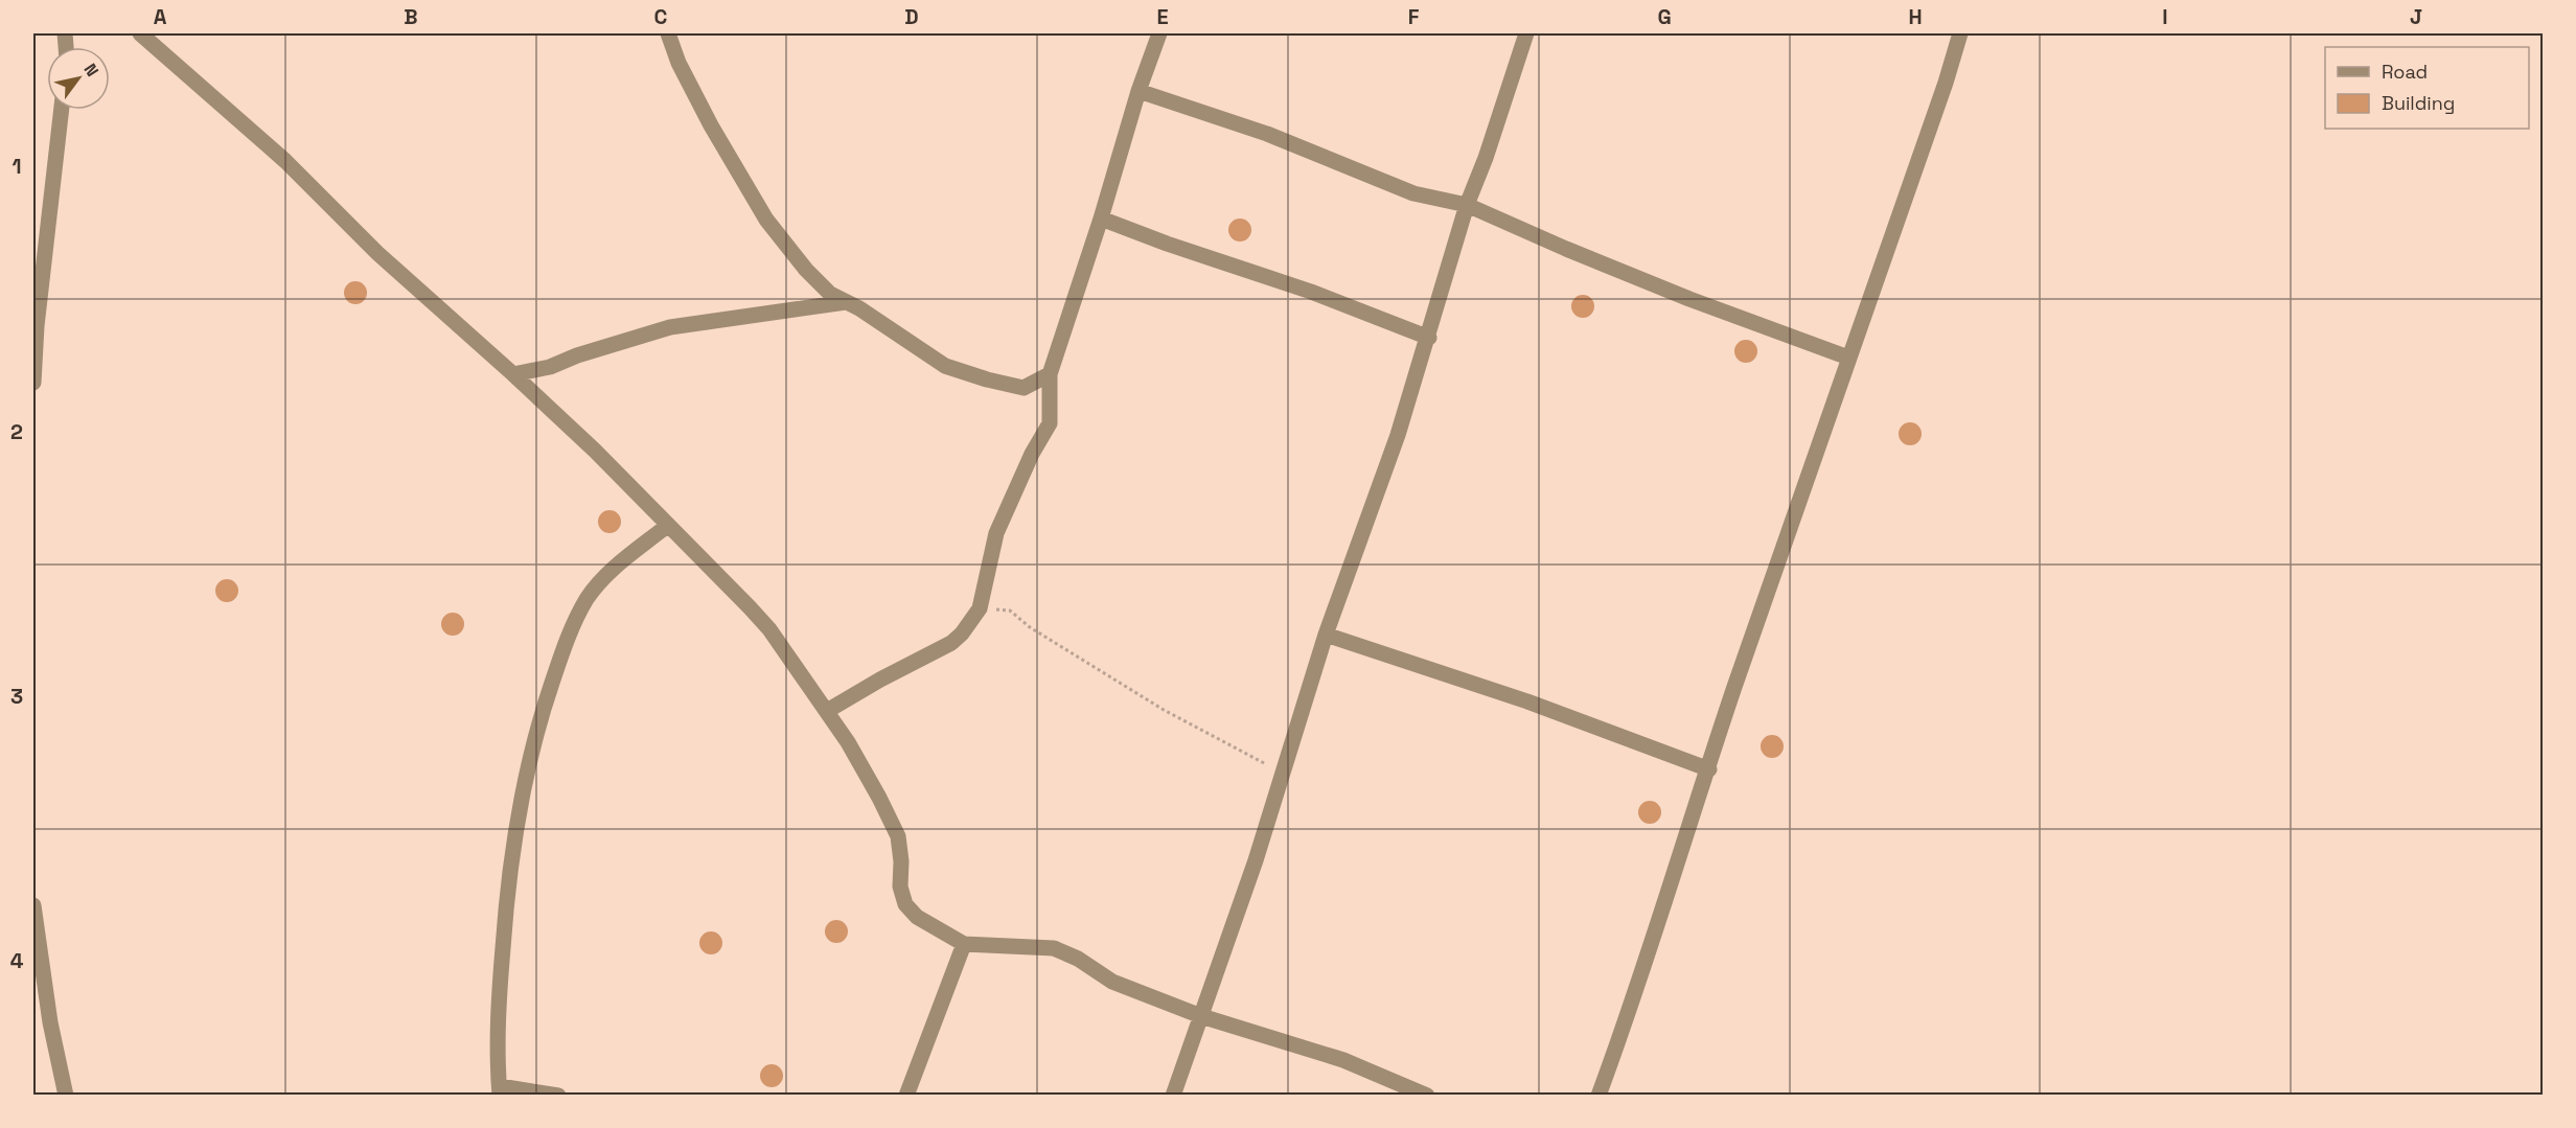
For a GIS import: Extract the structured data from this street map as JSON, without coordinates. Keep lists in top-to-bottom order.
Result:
{
  "legend": ["Road", "Building"],
  "north": "top right",
  "grid": {
    "columns": [
      "A",
      "B",
      "C",
      "D",
      "E",
      "F",
      "G",
      "H",
      "I",
      "J"
    ],
    "rows": [
      "1",
      "2",
      "3",
      "4"
    ]
  }
}
